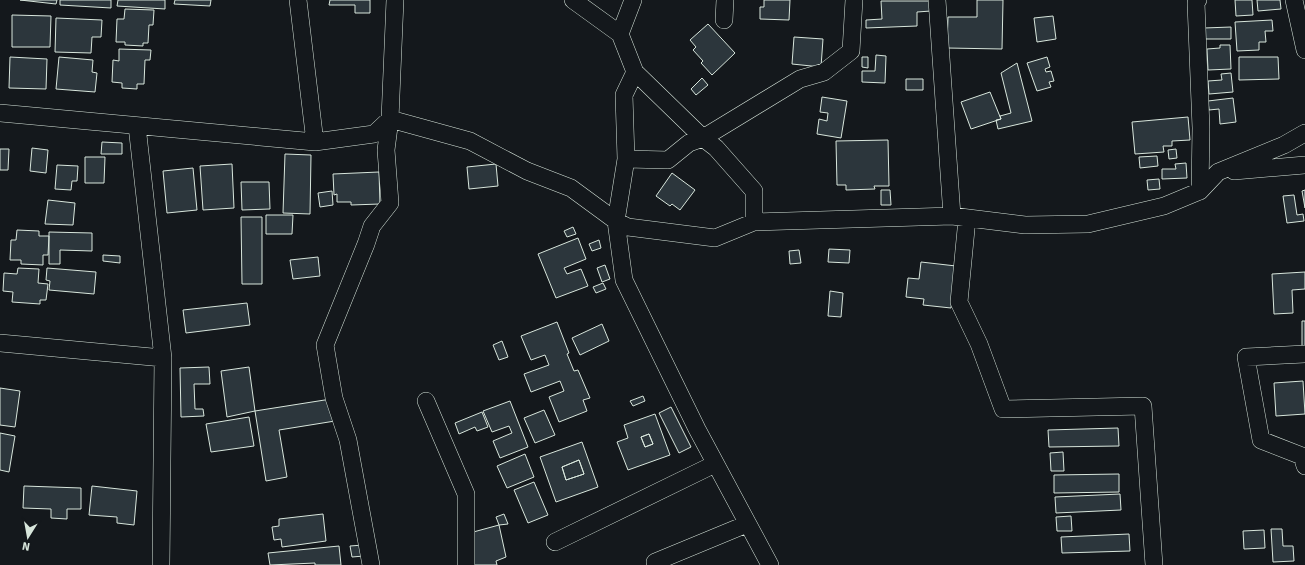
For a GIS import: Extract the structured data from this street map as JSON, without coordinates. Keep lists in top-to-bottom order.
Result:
{
  "north": "bottom"
}
